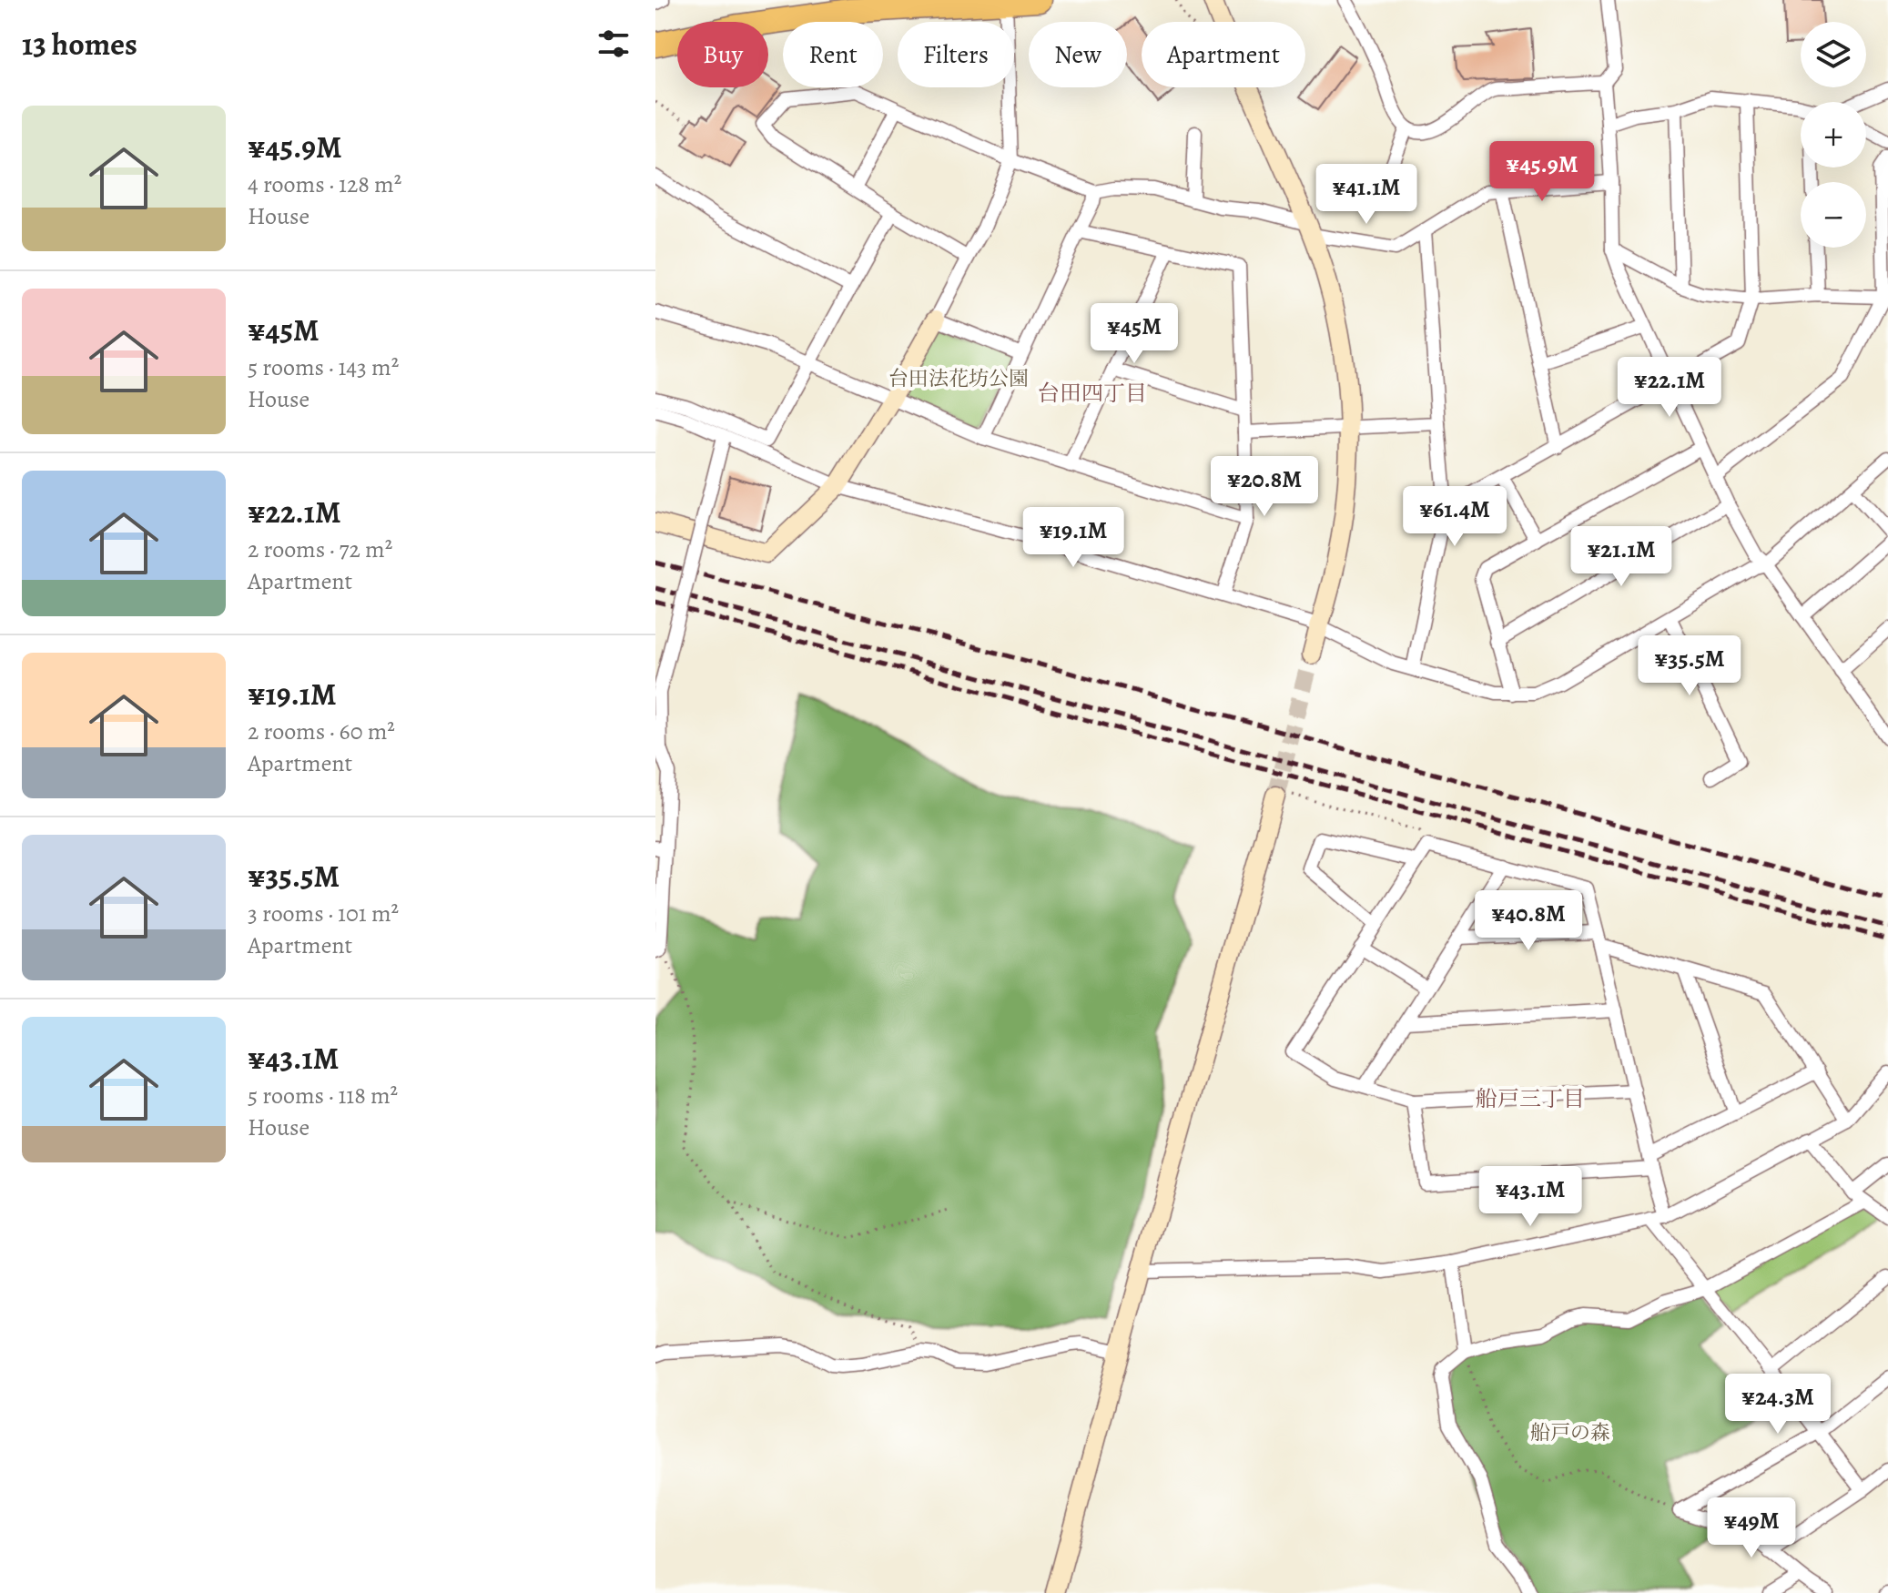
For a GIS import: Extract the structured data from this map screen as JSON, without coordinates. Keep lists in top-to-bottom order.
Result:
{
  "districts": ["台田四丁目", "船戸三丁目"],
  "parks": ["台田法花坊公園", "船戸の森"],
  "page": {
    "heading": "13 homes",
    "map_buttons": ["+", "−"],
    "chip": [
      "Buy",
      "Rent",
      "Filters",
      "New",
      "Apartment"
    ],
    "list": [
      {
        "name": "¥45.9M",
        "note": "4 rooms · 128 m² · House"
      },
      {
        "name": "¥45M",
        "note": "5 rooms · 143 m² · House"
      },
      {
        "name": "¥22.1M",
        "note": "2 rooms · 72 m² · Apartment"
      },
      {
        "name": "¥19.1M",
        "note": "2 rooms · 60 m² · Apartment"
      },
      {
        "name": "¥35.5M",
        "note": "3 rooms · 101 m² · Apartment"
      },
      {
        "name": "¥43.1M",
        "note": "5 rooms · 118 m² · House"
      }
    ],
    "price": [
      "¥45.9M",
      "¥41.1M",
      "¥45M",
      "¥22.1M",
      "¥20.8M",
      "¥61.4M",
      "¥19.1M",
      "¥21.1M",
      "¥35.5M",
      "¥40.8M",
      "¥43.1M",
      "¥24.3M",
      "¥49M"
    ]
  }
}
